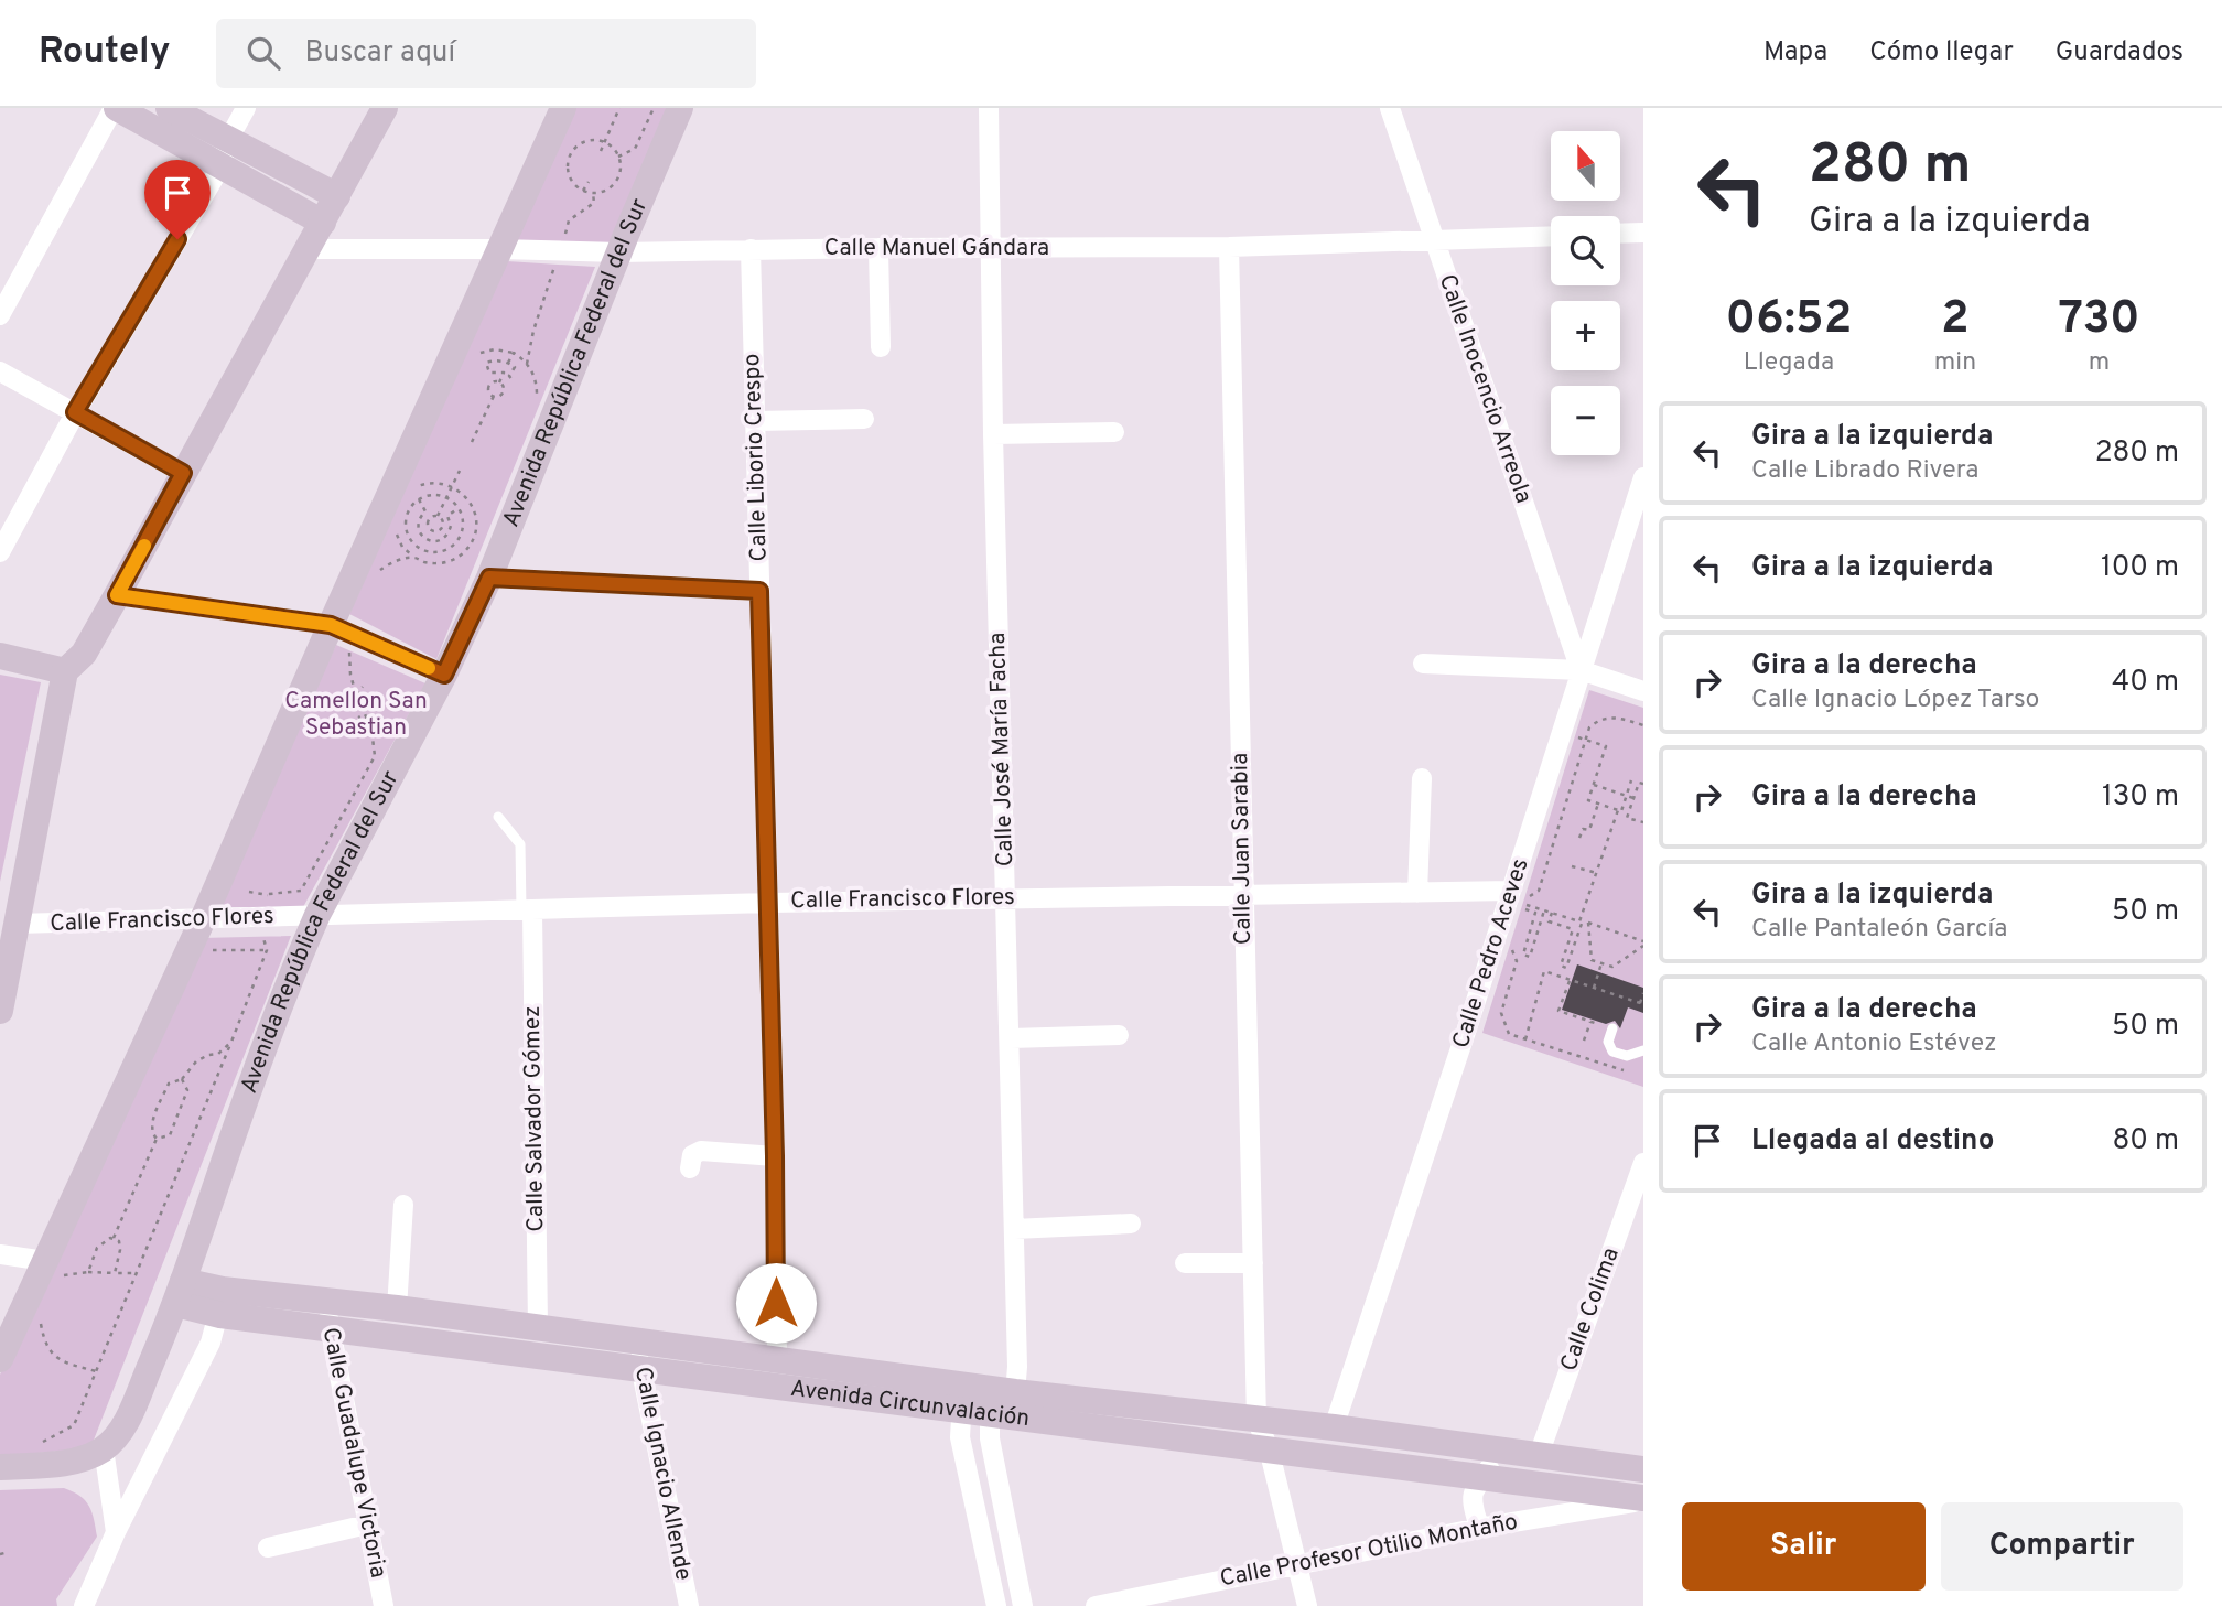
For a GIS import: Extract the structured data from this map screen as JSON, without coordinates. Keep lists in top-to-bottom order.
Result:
{
  "streets": {
    "street": [
      "Calle Manuel Gándara",
      "Avenida República Federal del Sur",
      "Calle Inocencio Arreola",
      "Calle Liborio Crespo",
      "Calle José María Facha",
      "Calle Juan Sarabia",
      "Calle Francisco Flores",
      "Calle Pedro Aceves",
      "Calle Salvador Gómez",
      "Calle Colima",
      "Avenida Circunvalación",
      "Calle Guadalupe Victoria",
      "Calle Ignacio Allende",
      "Calle Profesor Otilio Montaño"
    ]
  },
  "crossings": [
    ["Calle Manuel Gándara", "Avenida República Federal del Sur"],
    ["Calle Manuel Gándara", "Calle Inocencio Arreola"],
    ["Calle Manuel Gándara", "Calle Liborio Crespo"],
    ["Calle Manuel Gándara", "Calle José María Facha"],
    ["Calle Manuel Gándara", "Calle Juan Sarabia"],
    ["Avenida República Federal del Sur", "Calle Francisco Flores"],
    ["Avenida República Federal del Sur", "Avenida Circunvalación"],
    ["Calle Inocencio Arreola", "Calle Pedro Aceves"],
    ["Calle Liborio Crespo", "Calle Francisco Flores"],
    ["Calle Liborio Crespo", "Avenida Circunvalación"],
    ["Calle José María Facha", "Calle Francisco Flores"],
    ["Calle José María Facha", "Avenida Circunvalación"],
    ["Calle Juan Sarabia", "Calle Francisco Flores"],
    ["Calle Juan Sarabia", "Avenida Circunvalación"],
    ["Calle Juan Sarabia", "Calle Profesor Otilio Montaño"],
    ["Calle Francisco Flores", "Calle Pedro Aceves"],
    ["Calle Francisco Flores", "Calle Salvador Gómez"],
    ["Calle Pedro Aceves", "Avenida Circunvalación"],
    ["Calle Salvador Gómez", "Avenida Circunvalación"],
    ["Calle Colima", "Avenida Circunvalación"],
    ["Avenida Circunvalación", "Calle Guadalupe Victoria"],
    ["Avenida Circunvalación", "Calle Ignacio Allende"],
    ["Avenida Circunvalación", "Calle Profesor Otilio Montaño"]
  ],
  "parks": ["Camellon San Sebastian"],
  "north": "top",
  "page": {
    "header": "Routely",
    "search": "Buscar aquí",
    "nav": ["Mapa", "Cómo llegar", "Guardados"],
    "turn": ["280 m", "Gira a la izquierda"],
    "map_buttons": ["+", "−"],
    "eta": [
      "06:52",
      "Llegada",
      "2",
      "min",
      "730",
      "m"
    ],
    "list": [
      {
        "name": "Gira a la izquierda",
        "note": "Calle Librado Rivera",
        "value": "280 m"
      },
      {
        "name": "Gira a la izquierda",
        "value": "100 m"
      },
      {
        "name": "Gira a la derecha",
        "note": "Calle Ignacio López Tarso",
        "value": "40 m"
      },
      {
        "name": "Gira a la derecha",
        "value": "130 m"
      },
      {
        "name": "Gira a la izquierda",
        "note": "Calle Pantaleón García",
        "value": "50 m"
      },
      {
        "name": "Gira a la derecha",
        "note": "Calle Antonio Estévez",
        "value": "50 m"
      },
      {
        "name": "Llegada al destino",
        "value": "80 m"
      }
    ],
    "buttons": ["Salir", "Compartir"]
  }
}
